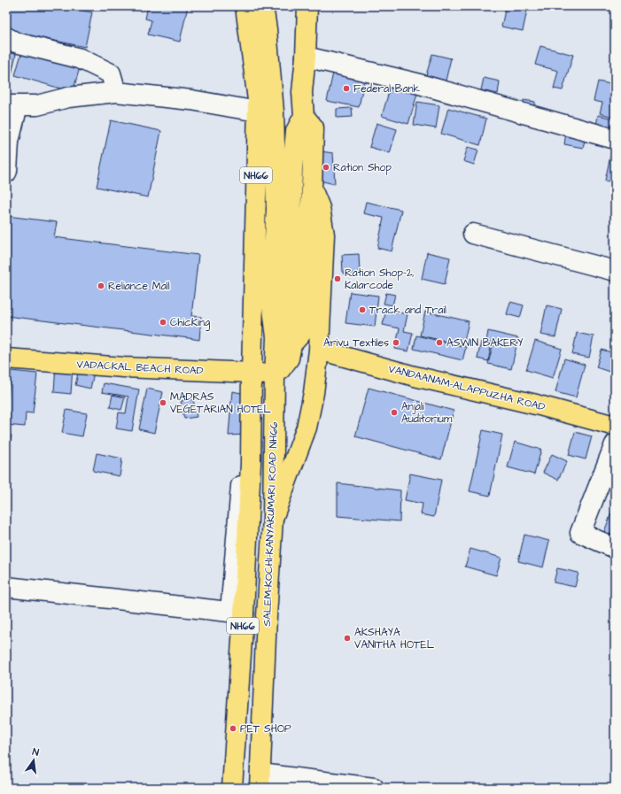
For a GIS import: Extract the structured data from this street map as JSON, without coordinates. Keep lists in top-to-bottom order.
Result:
{
  "streets": {
    "main road": [
      "NH66",
      "VADACKAL BEACH ROAD",
      "VANDAANAM-ALAPPUZHA ROAD",
      "SALEM-KOCHI-KANYAKUMARI ROAD NH66"
    ]
  },
  "crossings": [
    ["NH66", "VADACKAL BEACH ROAD"],
    ["VADACKAL BEACH ROAD", "SALEM-KOCHI-KANYAKUMARI ROAD NH66"]
  ],
  "places": [
    "Federal Bank",
    "Ration Shop",
    "Ration Shop-2, Kalarcode",
    "Reliance Mall",
    "Track and Trail",
    "ChicKing",
    "Arivu Textiles",
    "ASWIN BAKERY",
    "MADRAS VEGETARIAN HOTEL",
    "Anjali Auditorium",
    "AKSHAYA VANITHA HOTEL",
    "PET SHOP"
  ],
  "north": "top"
}
